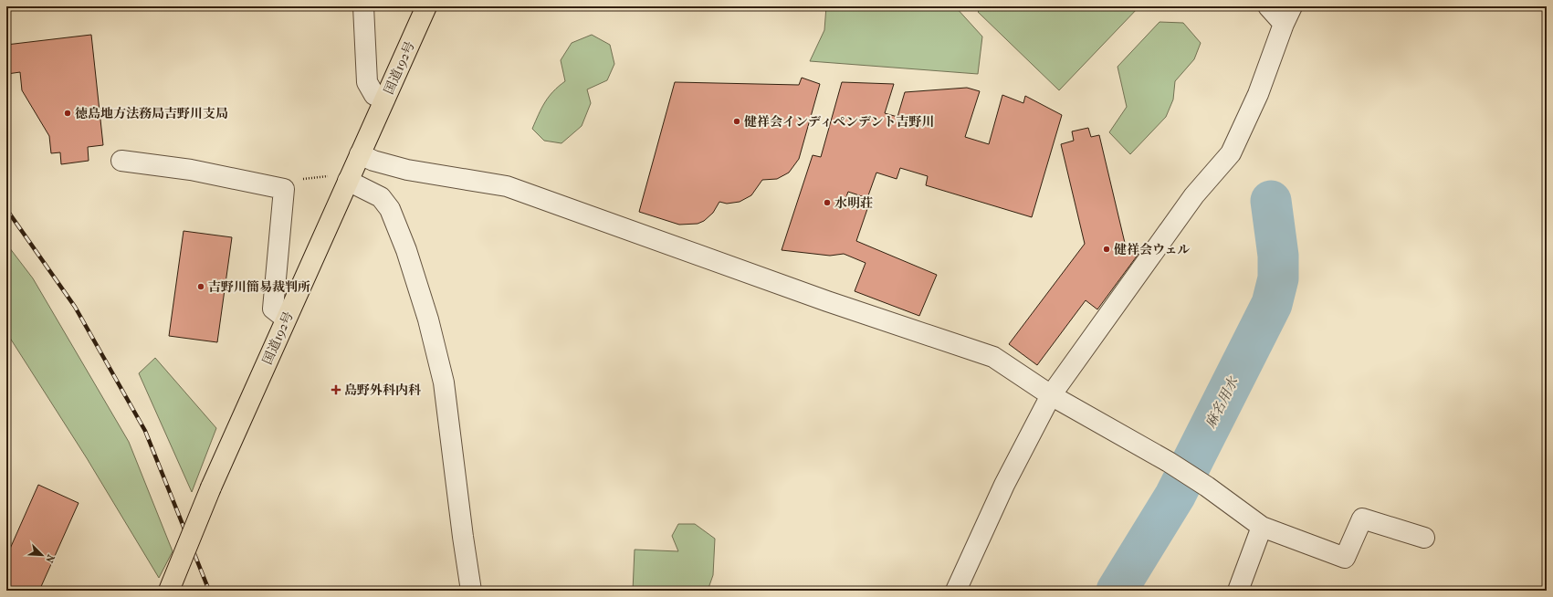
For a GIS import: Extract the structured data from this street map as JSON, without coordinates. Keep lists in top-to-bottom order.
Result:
{
  "streets": {
    "highway": ["国道192号"]
  },
  "water": ["麻名用水"],
  "places": {
    "other": [
      "徳島地方法務局吉野川支局",
      "健祥会インディペンデント吉野川",
      "水明荘",
      "健祥会ウェル",
      "吉野川簡易裁判所"
    ],
    "health": ["島野外科内科"]
  },
  "north": "bottom right"
}
